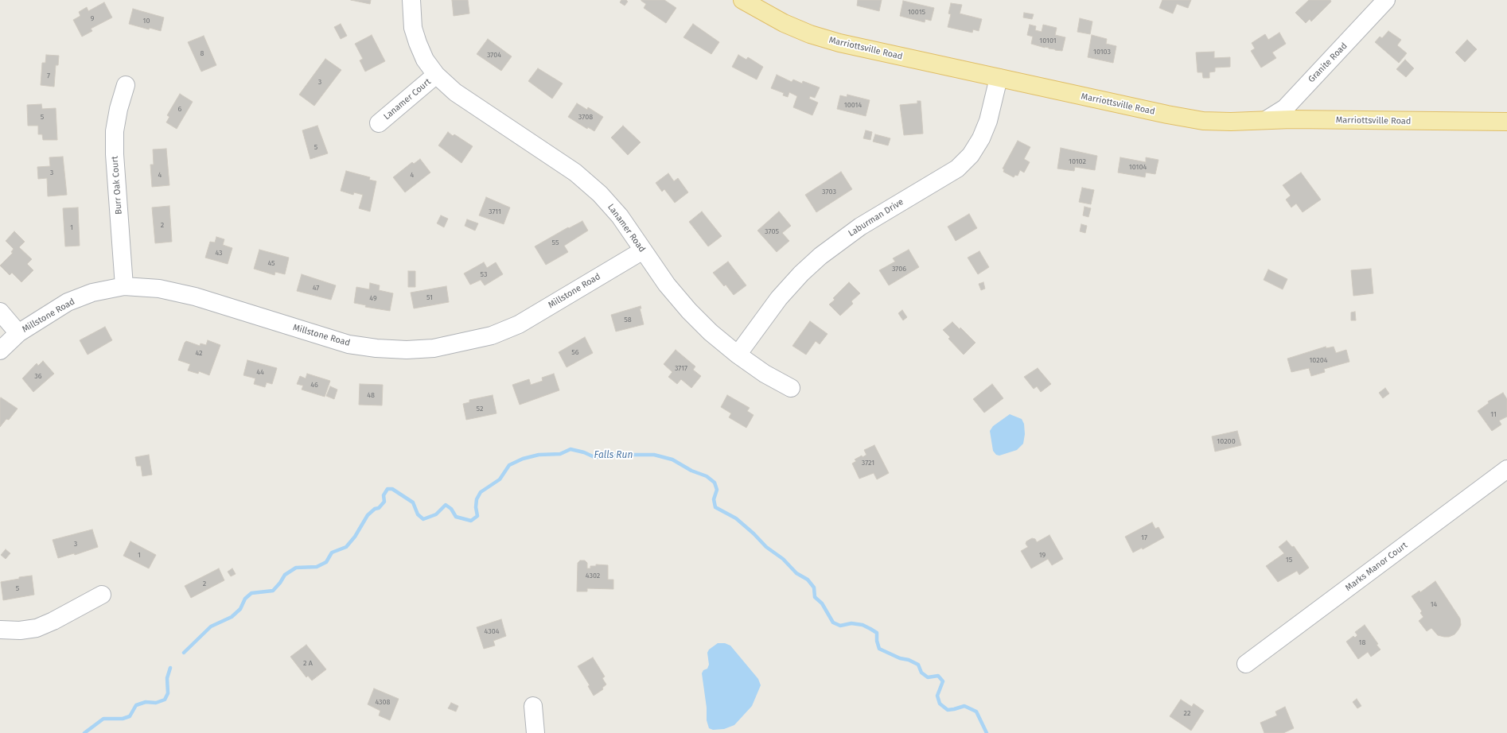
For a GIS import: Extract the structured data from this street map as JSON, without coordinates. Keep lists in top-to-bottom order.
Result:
{
  "streets": {
    "main road": ["Marriottsville Road"],
    "street": [
      "Granite Road",
      "Lanamer Court",
      "Burr Oak Court",
      "Laburman Drive",
      "Lanamer Road",
      "Millstone Road",
      "Marks Manor Court"
    ]
  },
  "crossings": [
    ["Marriottsville Road", "Granite Road"],
    ["Marriottsville Road", "Laburman Drive"],
    ["Lanamer Court", "Lanamer Road"],
    ["Burr Oak Court", "Millstone Road"],
    ["Laburman Drive", "Lanamer Road"],
    ["Lanamer Road", "Millstone Road"]
  ],
  "water": ["Falls Run"],
  "house_numbers": [
    "10015",
    "9",
    "10",
    "10101",
    "10103",
    "8",
    "3704",
    "7",
    "3",
    "10014",
    "6",
    "5",
    "3708",
    "5",
    "10102",
    "10104",
    "3",
    "4",
    "4",
    "3703",
    "3711",
    "2",
    "1",
    "3705",
    "55",
    "43",
    "45",
    "3706",
    "53",
    "47",
    "51",
    "49",
    "58",
    "56",
    "42",
    "10204",
    "3717",
    "44",
    "36",
    "46",
    "48",
    "52",
    "11",
    "10200",
    "3721",
    "17",
    "3",
    "1",
    "19",
    "15",
    "4302",
    "2",
    "5",
    "14",
    "4304",
    "18",
    "2 A",
    "4308",
    "22"
  ]
}
